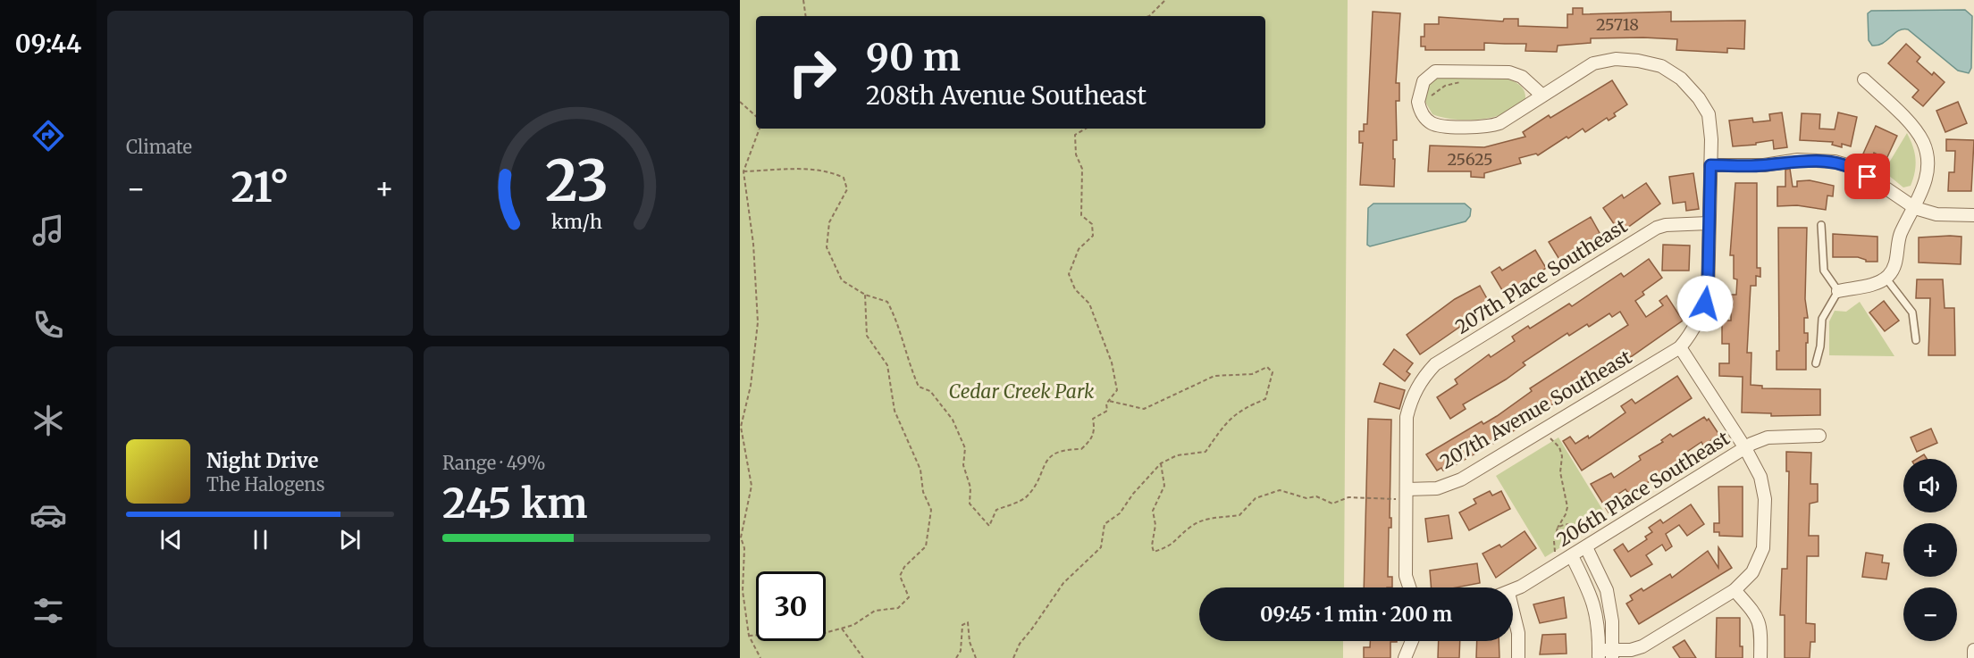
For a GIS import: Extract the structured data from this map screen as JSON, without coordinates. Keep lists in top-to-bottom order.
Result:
{
  "streets": {
    "street": ["207th Place Southeast", "207th Avenue Southeast", "206th Place Southeast"]
  },
  "crossings": [
    ["207th Place Southeast", "207th Avenue Southeast"]
  ],
  "parks": ["Cedar Creek Park"],
  "house_numbers": ["25718", "25625"],
  "page": {
    "tabs": "09:44",
    "tile": [
      "Climate",
      ["Range · 49%", "245 km"]
    ],
    "turn": ["90 m", "208th Avenue Southeast"],
    "heat": ["−", "21°", "+"],
    "song": ["Night Drive", "The Halogens"],
    "map_buttons": ["+", "−"],
    "limit": "30",
    "trip": "09:45 · 1 min · 200 m",
    "gauge": ["23", "km/h"]
  }
}
